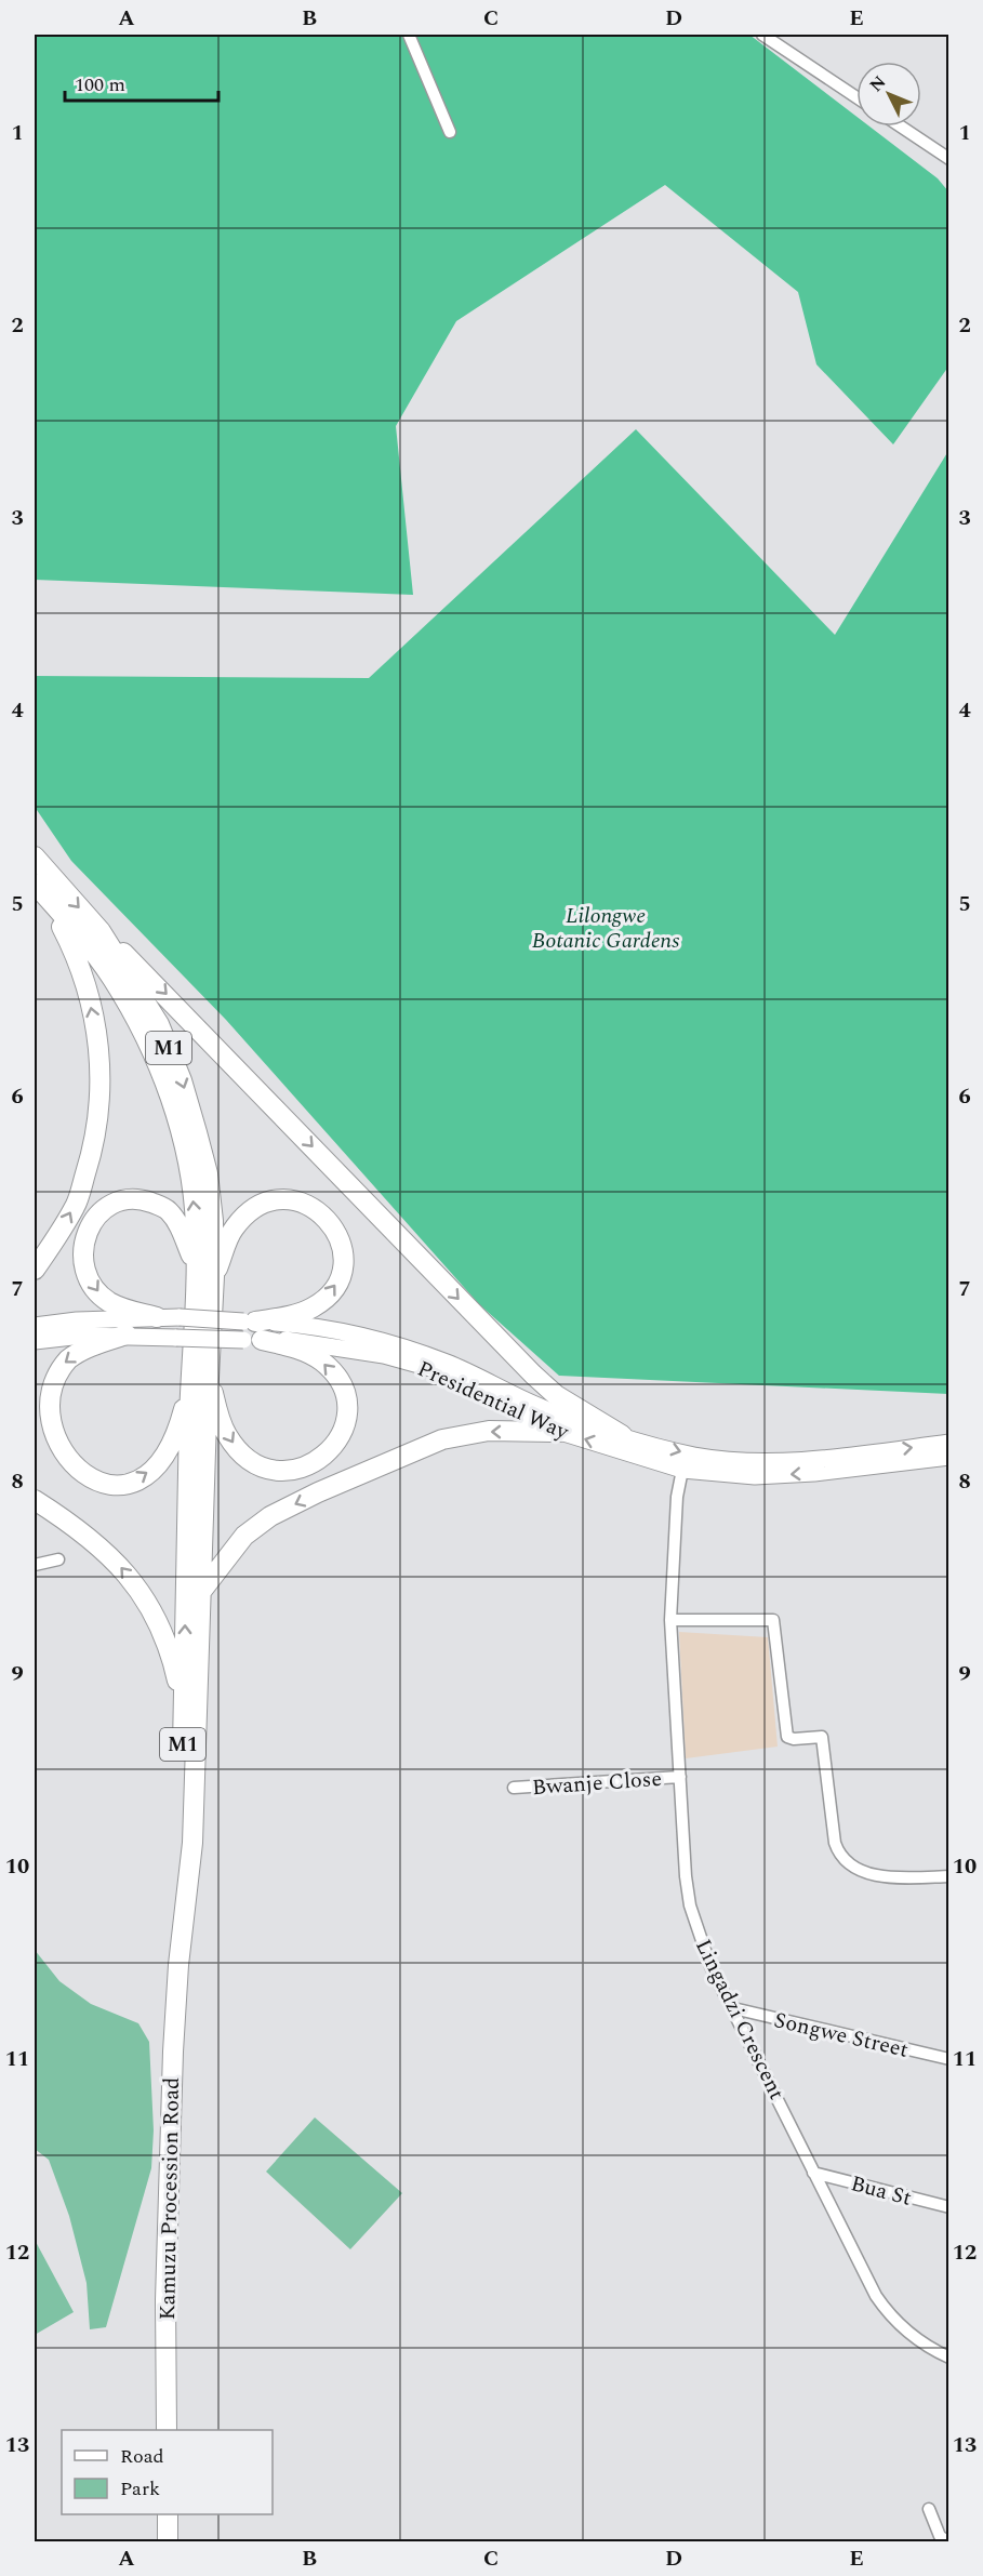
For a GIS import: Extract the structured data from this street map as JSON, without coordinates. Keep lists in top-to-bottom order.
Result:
{
  "streets": {
    "highway": ["M1", "Kamuzu Procession Road"],
    "main road": ["Presidential Way"],
    "street": [
      "Bwanje Close",
      "Lingadzi Crescent",
      "Songwe Street",
      "Bua St"
    ]
  },
  "crossings": [
    ["M1", "Kamuzu Procession Road"],
    ["Presidential Way", "Lingadzi Crescent"],
    ["Bwanje Close", "Lingadzi Crescent"],
    ["Lingadzi Crescent", "Songwe Street"],
    ["Lingadzi Crescent", "Bua St"]
  ],
  "parks": ["Lilongwe Botanic Gardens"],
  "legend": ["Road", "Park"],
  "scale_bar": "100 m",
  "north": "top left",
  "grid": {
    "columns": [
      "A",
      "B",
      "C",
      "D",
      "E"
    ],
    "rows": [
      "1",
      "2",
      "3",
      "4",
      "5",
      "6",
      "7",
      "8",
      "9",
      "10",
      "11",
      "12",
      "13"
    ]
  }
}
